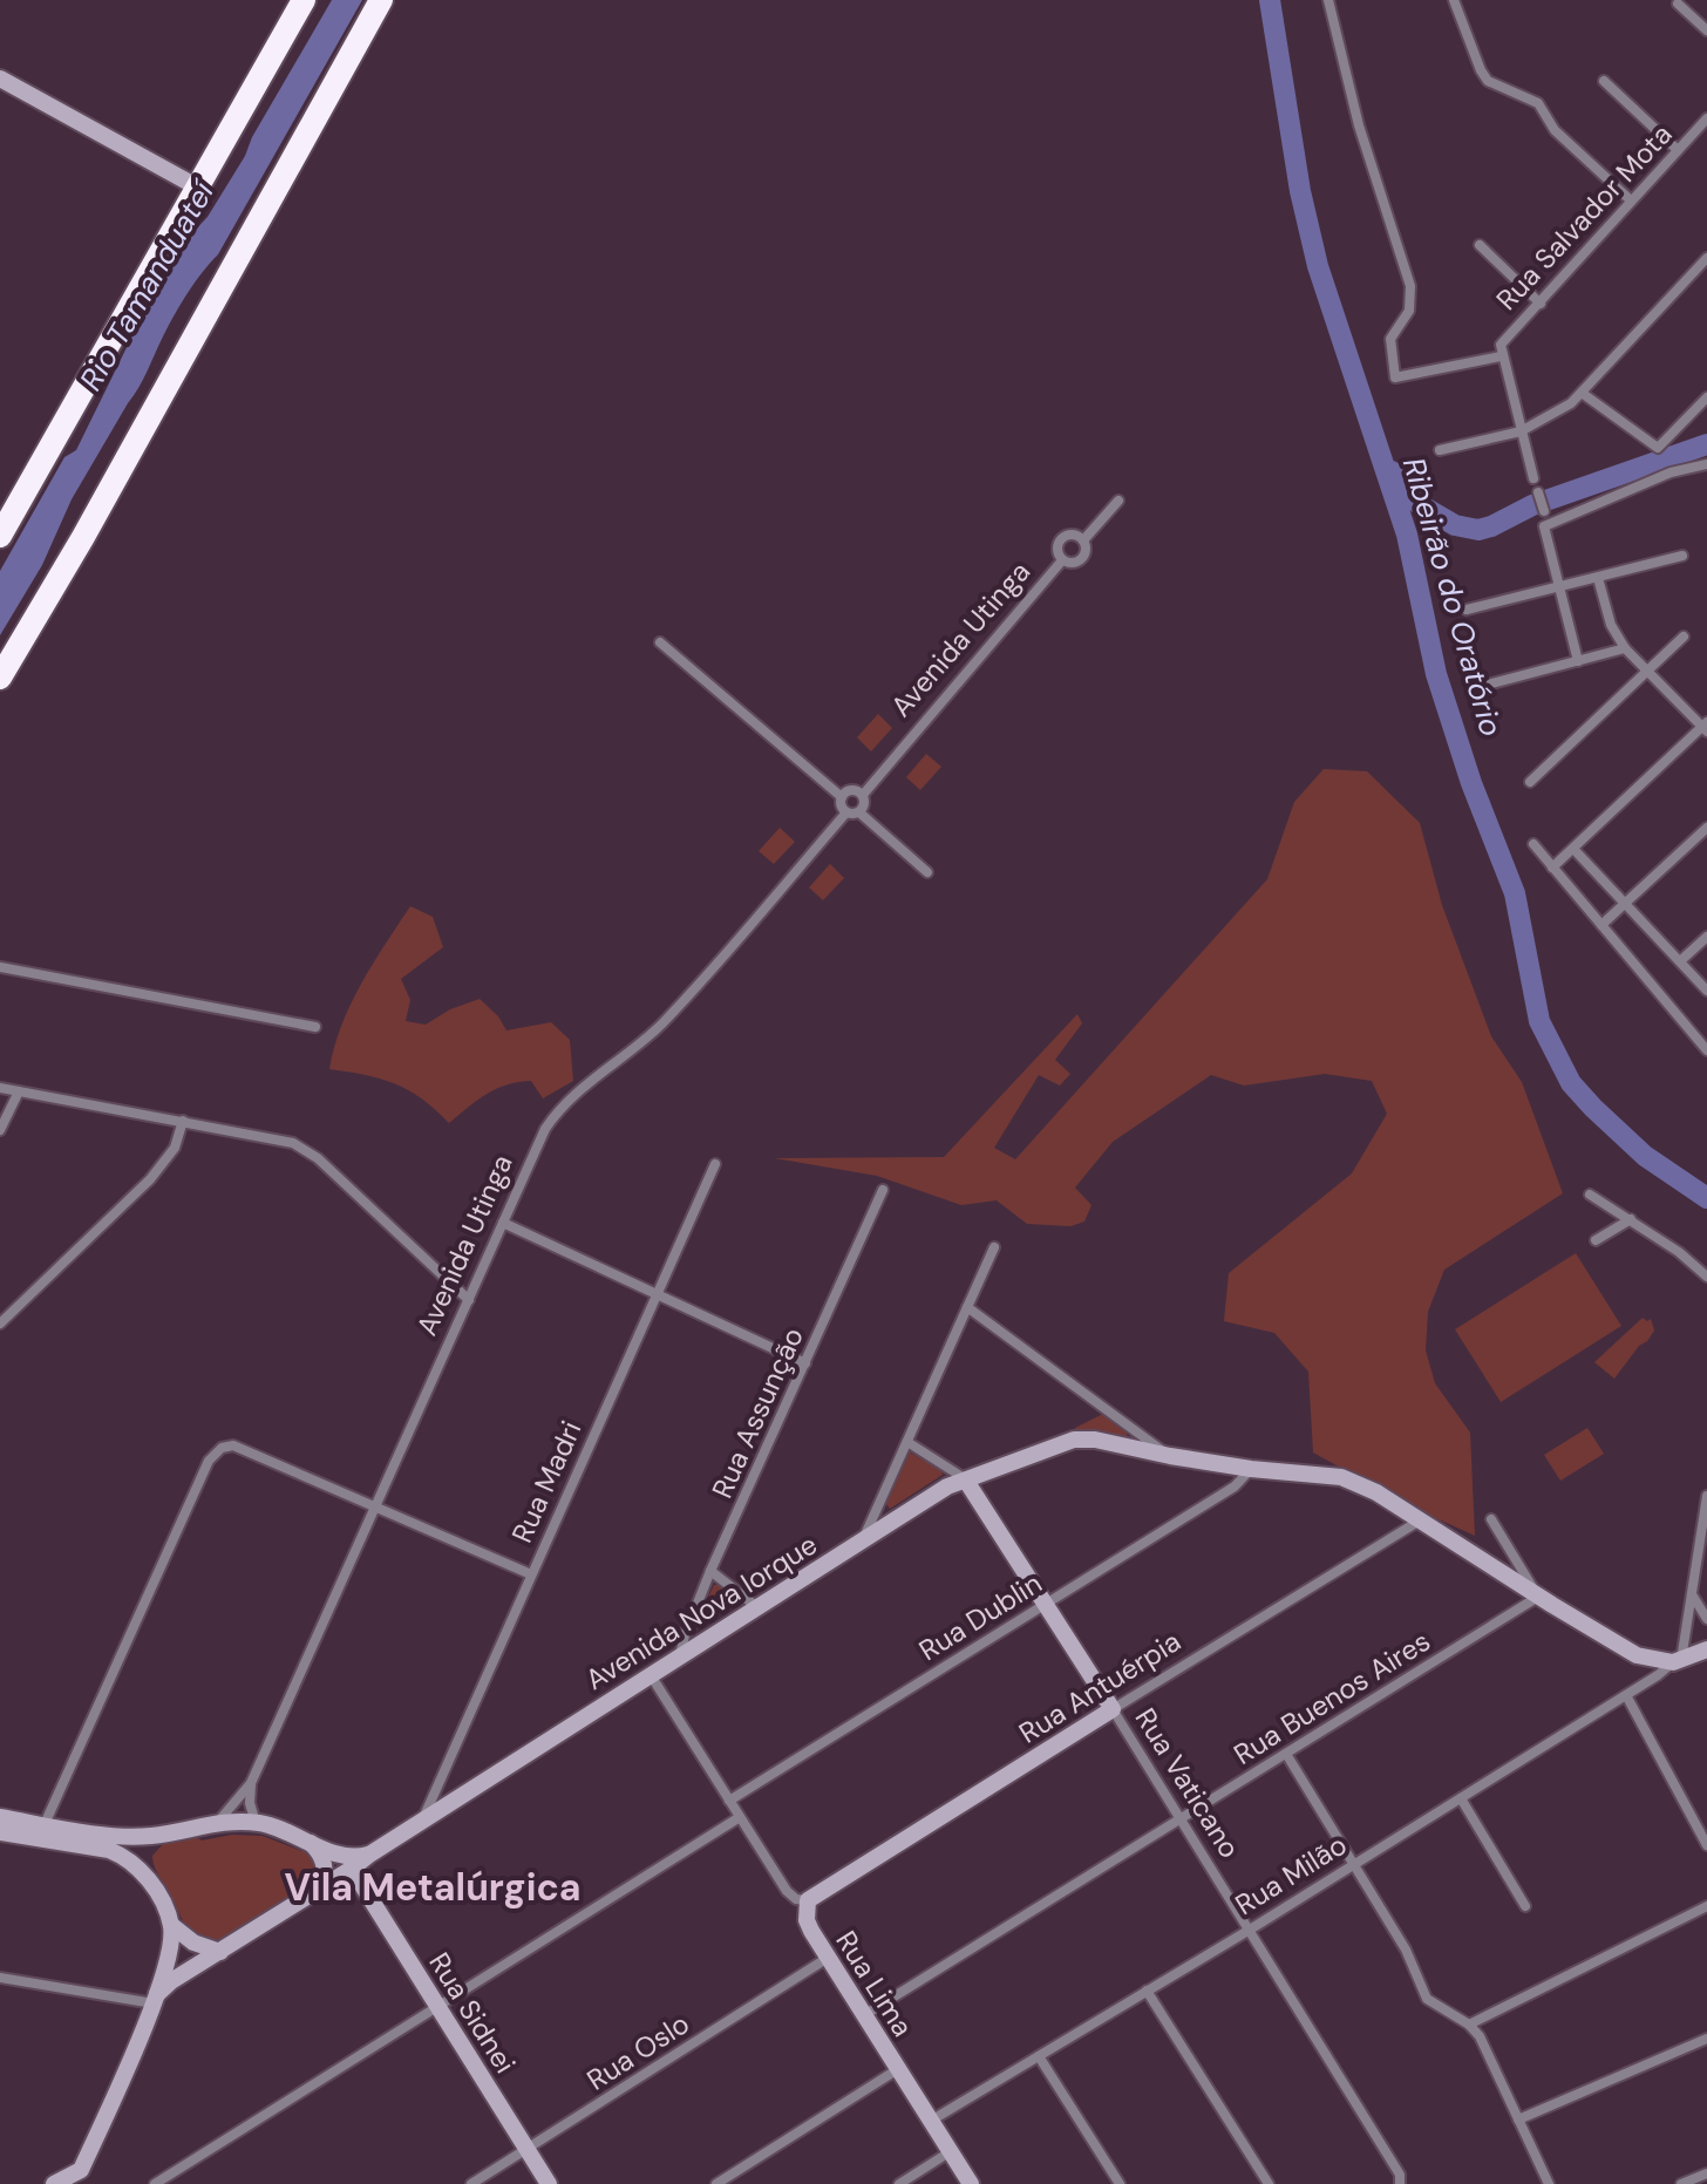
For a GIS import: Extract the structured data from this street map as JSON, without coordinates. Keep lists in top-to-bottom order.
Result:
{
  "streets": {
    "main road": [
      "Avenida Nova Iorque",
      "Rua Antuérpia",
      "Rua Vaticano",
      "Rua Lima",
      "Rua Sidnei"
    ],
    "street": [
      "Rua Salvador Mota",
      "Avenida Utinga",
      "Rua Assunção",
      "Rua Madri",
      "Rua Dublin",
      "Rua Buenos Aires",
      "Rua Milão",
      "Rua Oslo"
    ]
  },
  "crossings": [
    ["Avenida Utinga", "Avenida Nova Iorque"],
    ["Rua Assunção", "Avenida Nova Iorque"],
    ["Rua Madri", "Avenida Nova Iorque"],
    ["Avenida Nova Iorque", "Rua Vaticano"],
    ["Avenida Nova Iorque", "Rua Sidnei"],
    ["Rua Dublin", "Rua Vaticano"],
    ["Rua Antuérpia", "Rua Vaticano"],
    ["Rua Antuérpia", "Rua Lima"],
    ["Rua Buenos Aires", "Rua Vaticano"],
    ["Rua Buenos Aires", "Rua Lima"],
    ["Rua Vaticano", "Rua Milão"],
    ["Rua Milão", "Rua Lima"],
    ["Rua Lima", "Rua Oslo"],
    ["Rua Sidnei", "Rua Oslo"]
  ],
  "districts": ["Vila Metalúrgica"],
  "water": ["Rio Tamanduateí", "Ribeirão do Oratório"]
}
